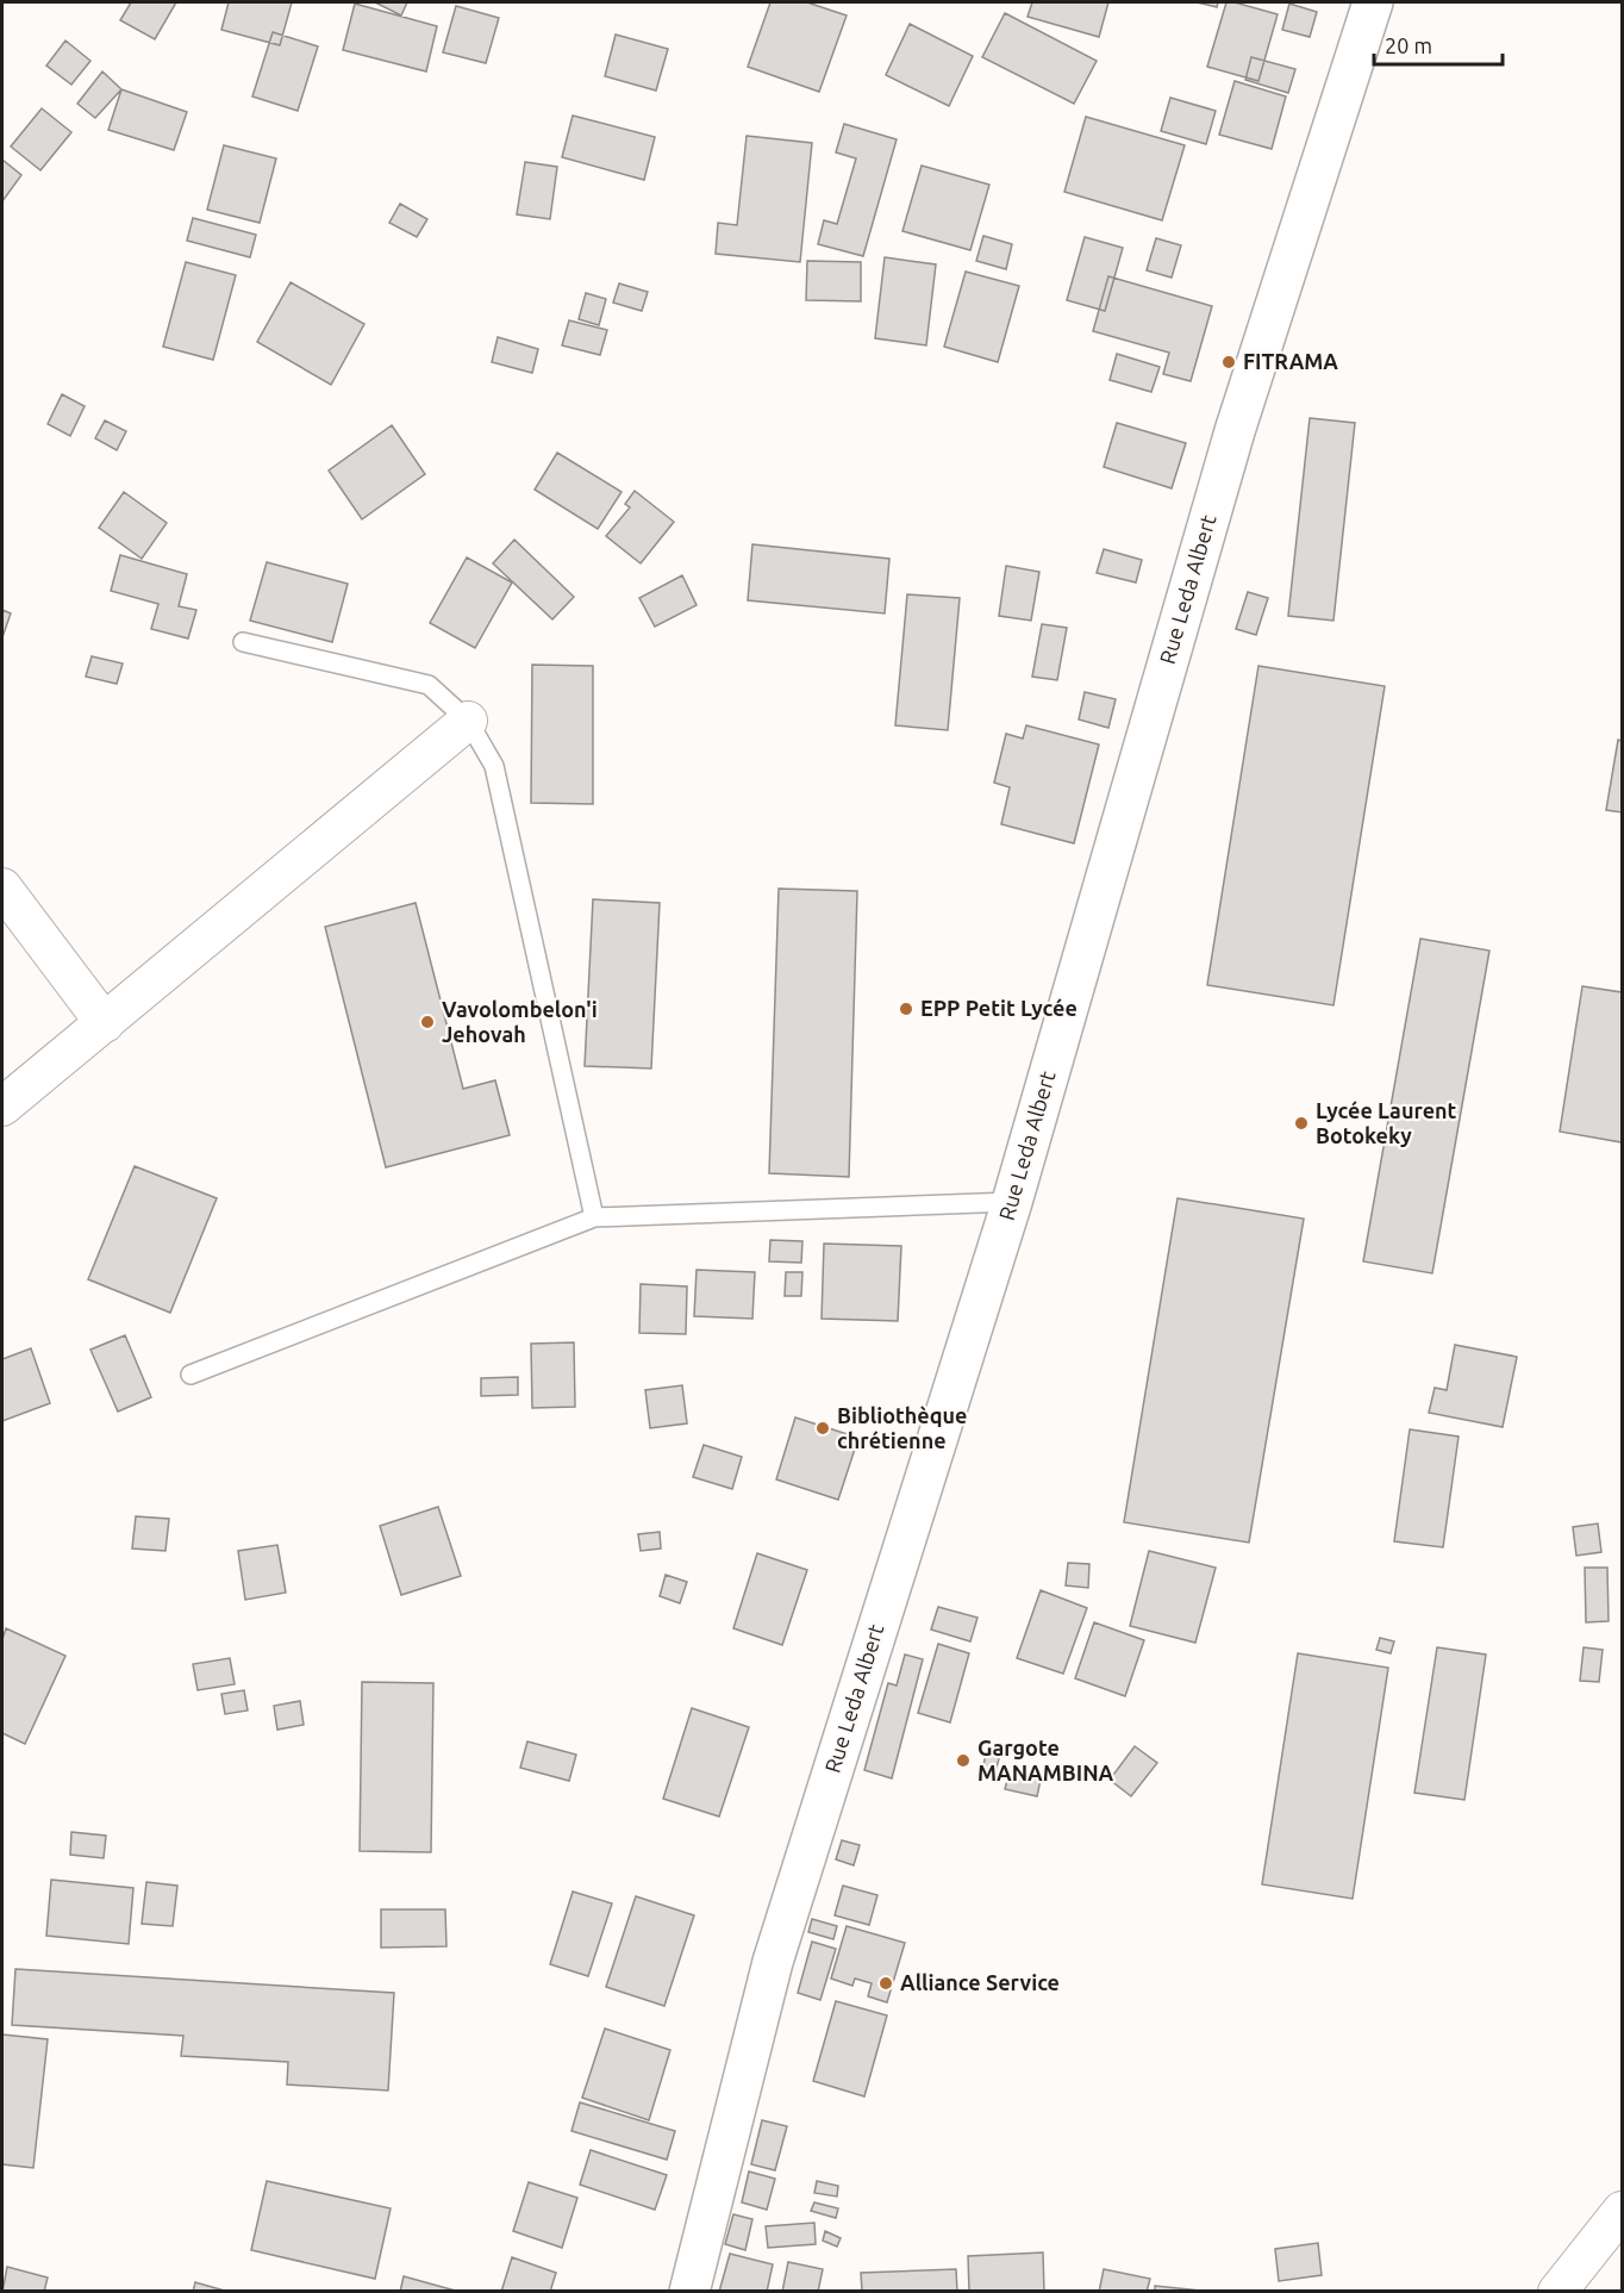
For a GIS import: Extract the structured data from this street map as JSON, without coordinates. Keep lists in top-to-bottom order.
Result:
{
  "streets": {
    "street": ["Rue Leda Albert"]
  },
  "places": [
    "FITRAMA",
    "EPP Petit Lycée",
    "Vavolombelon'i Jehovah",
    "Lycée Laurent Botokeky",
    "Bibliothèque chrétienne",
    "Gargote MANAMBINA",
    "Alliance Service"
  ],
  "scale_bar": "20 m"
}
